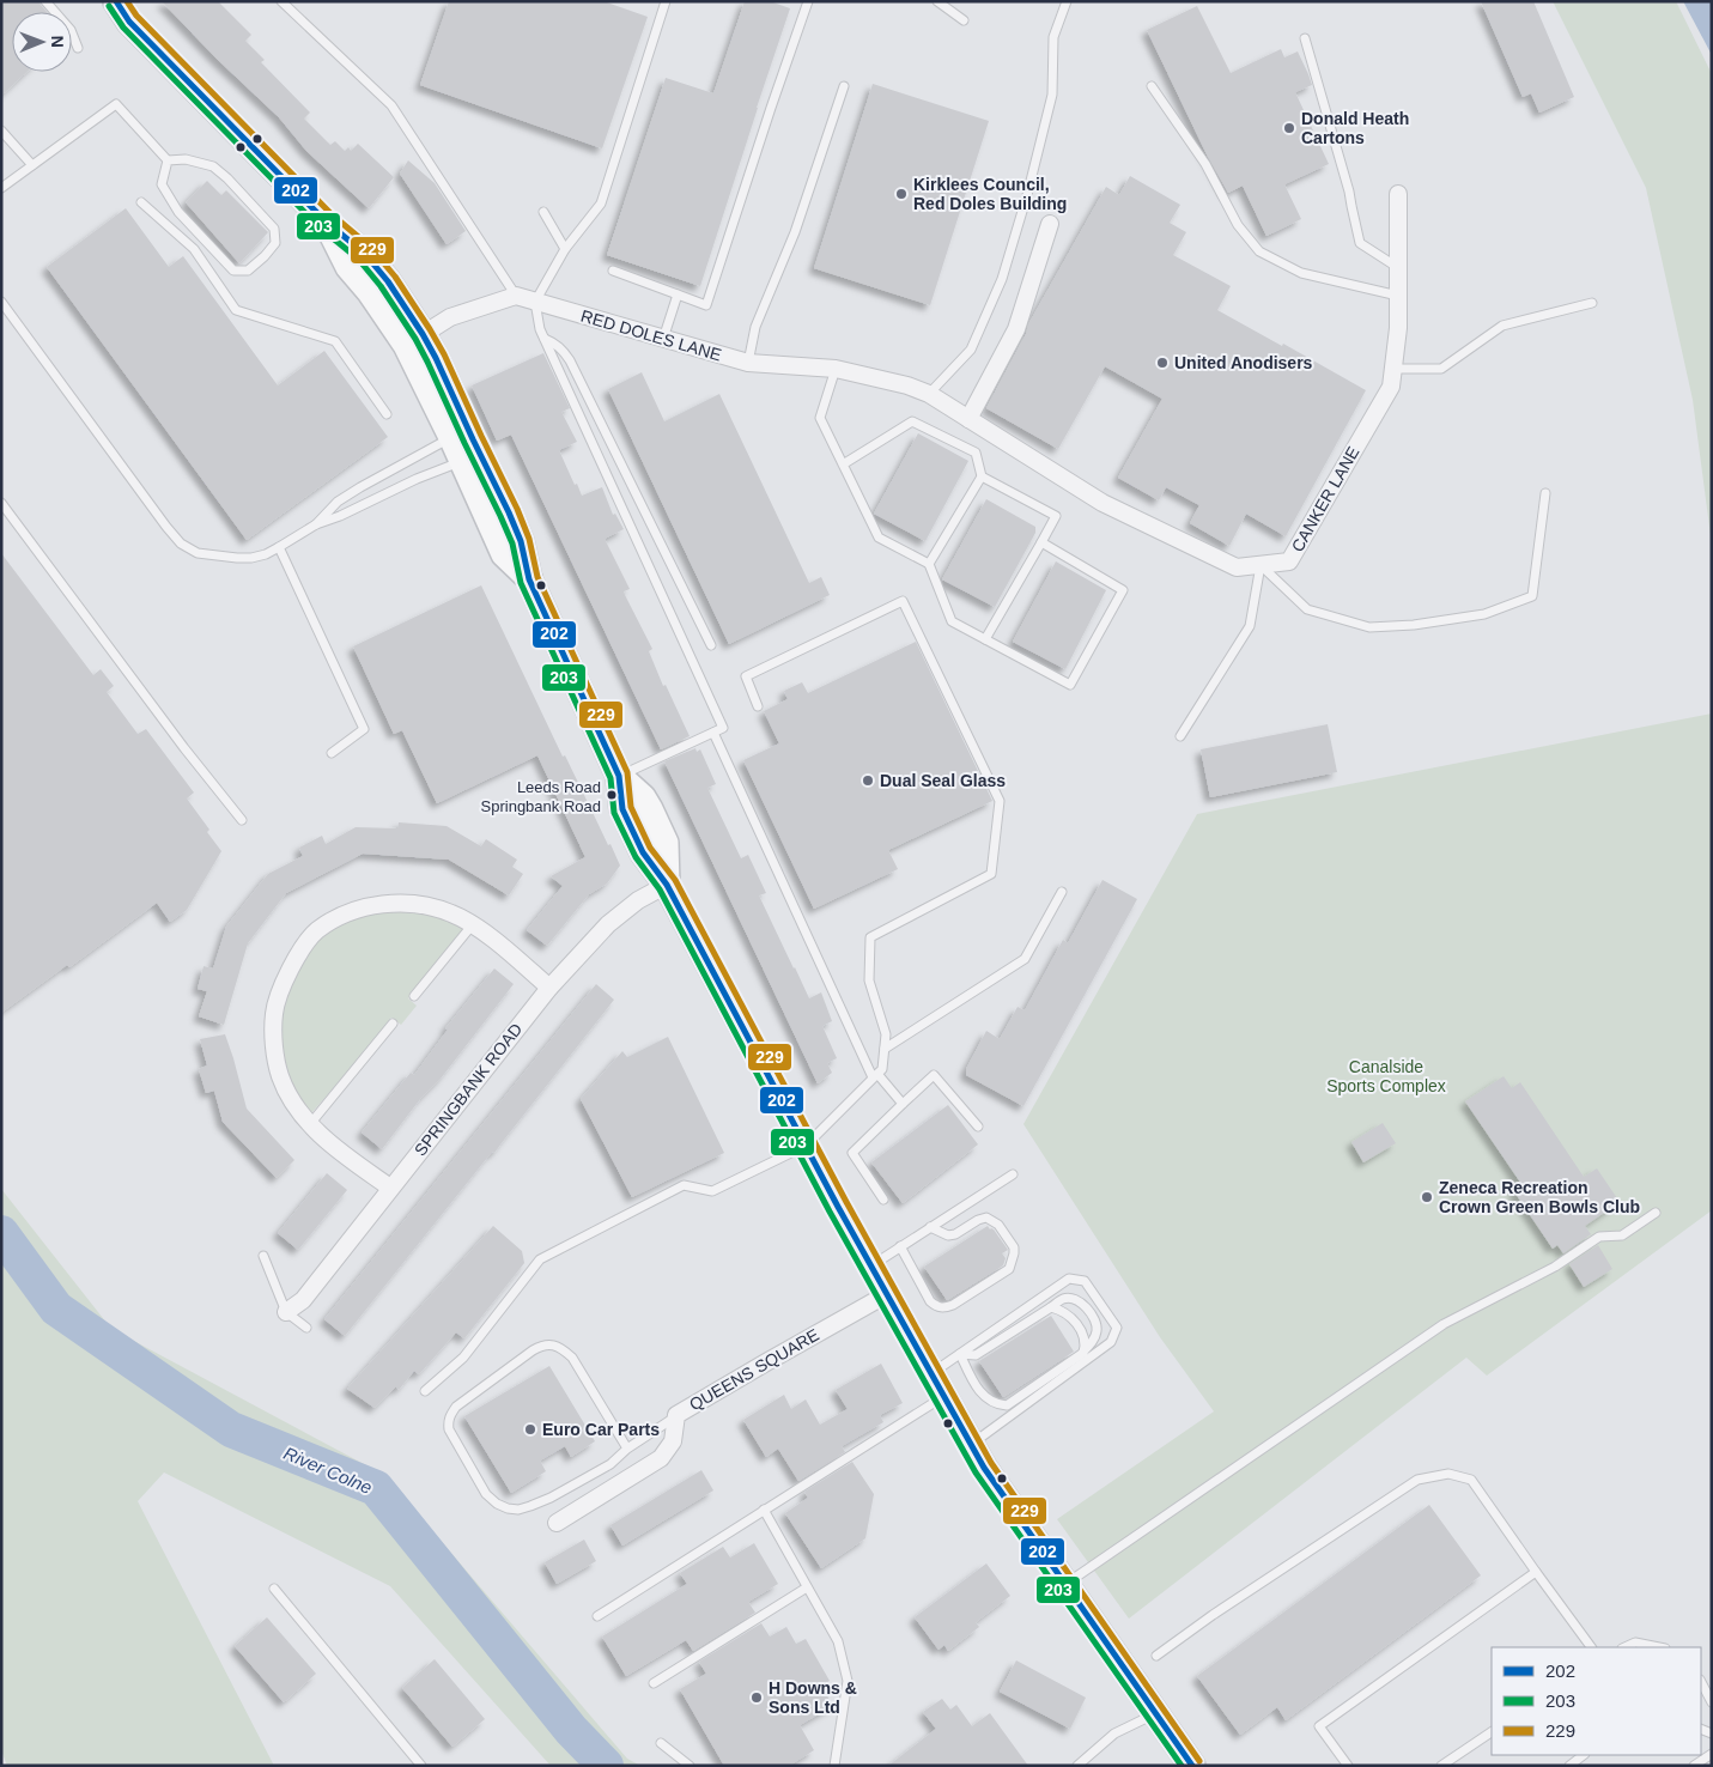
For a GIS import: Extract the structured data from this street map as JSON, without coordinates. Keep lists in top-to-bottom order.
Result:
{
  "streets": {
    "street": [
      "RED DOLES LANE",
      "CANKER LANE",
      "SPRINGBANK ROAD",
      "QUEENS SQUARE"
    ]
  },
  "crossings": [
    ["RED DOLES LANE", "CANKER LANE"]
  ],
  "water": ["River Colne"],
  "parks": ["Canalside Sports Complex"],
  "places": [
    "Donald Heath Cartons",
    "Kirklees Council, Red Doles Building",
    "United Anodisers",
    "Dual Seal Glass",
    "Leeds Road Springbank Road",
    "Zeneca Recreation Crown Green Bowls Club",
    "Euro Car Parts",
    "H Downs & Sons Ltd"
  ],
  "lines": ["transit line 202", "transit line 229", "transit line 203"],
  "legend": ["202", "203", "229"],
  "north": "right"
}
